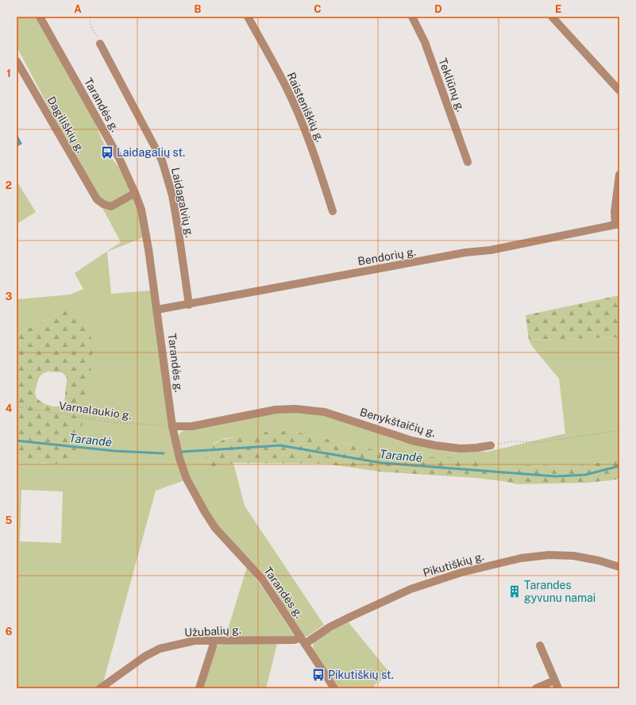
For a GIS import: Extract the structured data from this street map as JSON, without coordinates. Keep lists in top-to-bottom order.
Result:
{
  "streets": {
    "street": [
      "Tekliūnų g.",
      "Tarandės g.",
      "Raisteniškių g.",
      "Dagiliškių g.",
      "Laidagalvių g.",
      "Bendorių g.",
      "Benykštaičių g.",
      "Pikutiškių g.",
      "Užubalių g."
    ],
    "path": ["Varnalaukio g."]
  },
  "crossings": [
    ["Tarandės g.", "Dagiliškių g."],
    ["Tarandės g.", "Bendorių g."],
    ["Tarandės g.", "Varnalaukio g."],
    ["Tarandės g.", "Benykštaičių g."],
    ["Tarandės g.", "Pikutiškių g."],
    ["Tarandės g.", "Užubalių g."],
    ["Laidagalvių g.", "Bendorių g."],
    ["Varnalaukio g.", "Benykštaičių g."],
    ["Pikutiškių g.", "Užubalių g."]
  ],
  "water": ["Tarandė"],
  "places": {
    "bus stop": ["Laidagalių st.", "Pikutiškių st."],
    "building": ["Tarandes gyvunu namai"]
  },
  "grid": {
    "columns": [
      "A",
      "B",
      "C",
      "D",
      "E"
    ],
    "rows": [
      "1",
      "2",
      "3",
      "4",
      "5",
      "6"
    ]
  }
}
